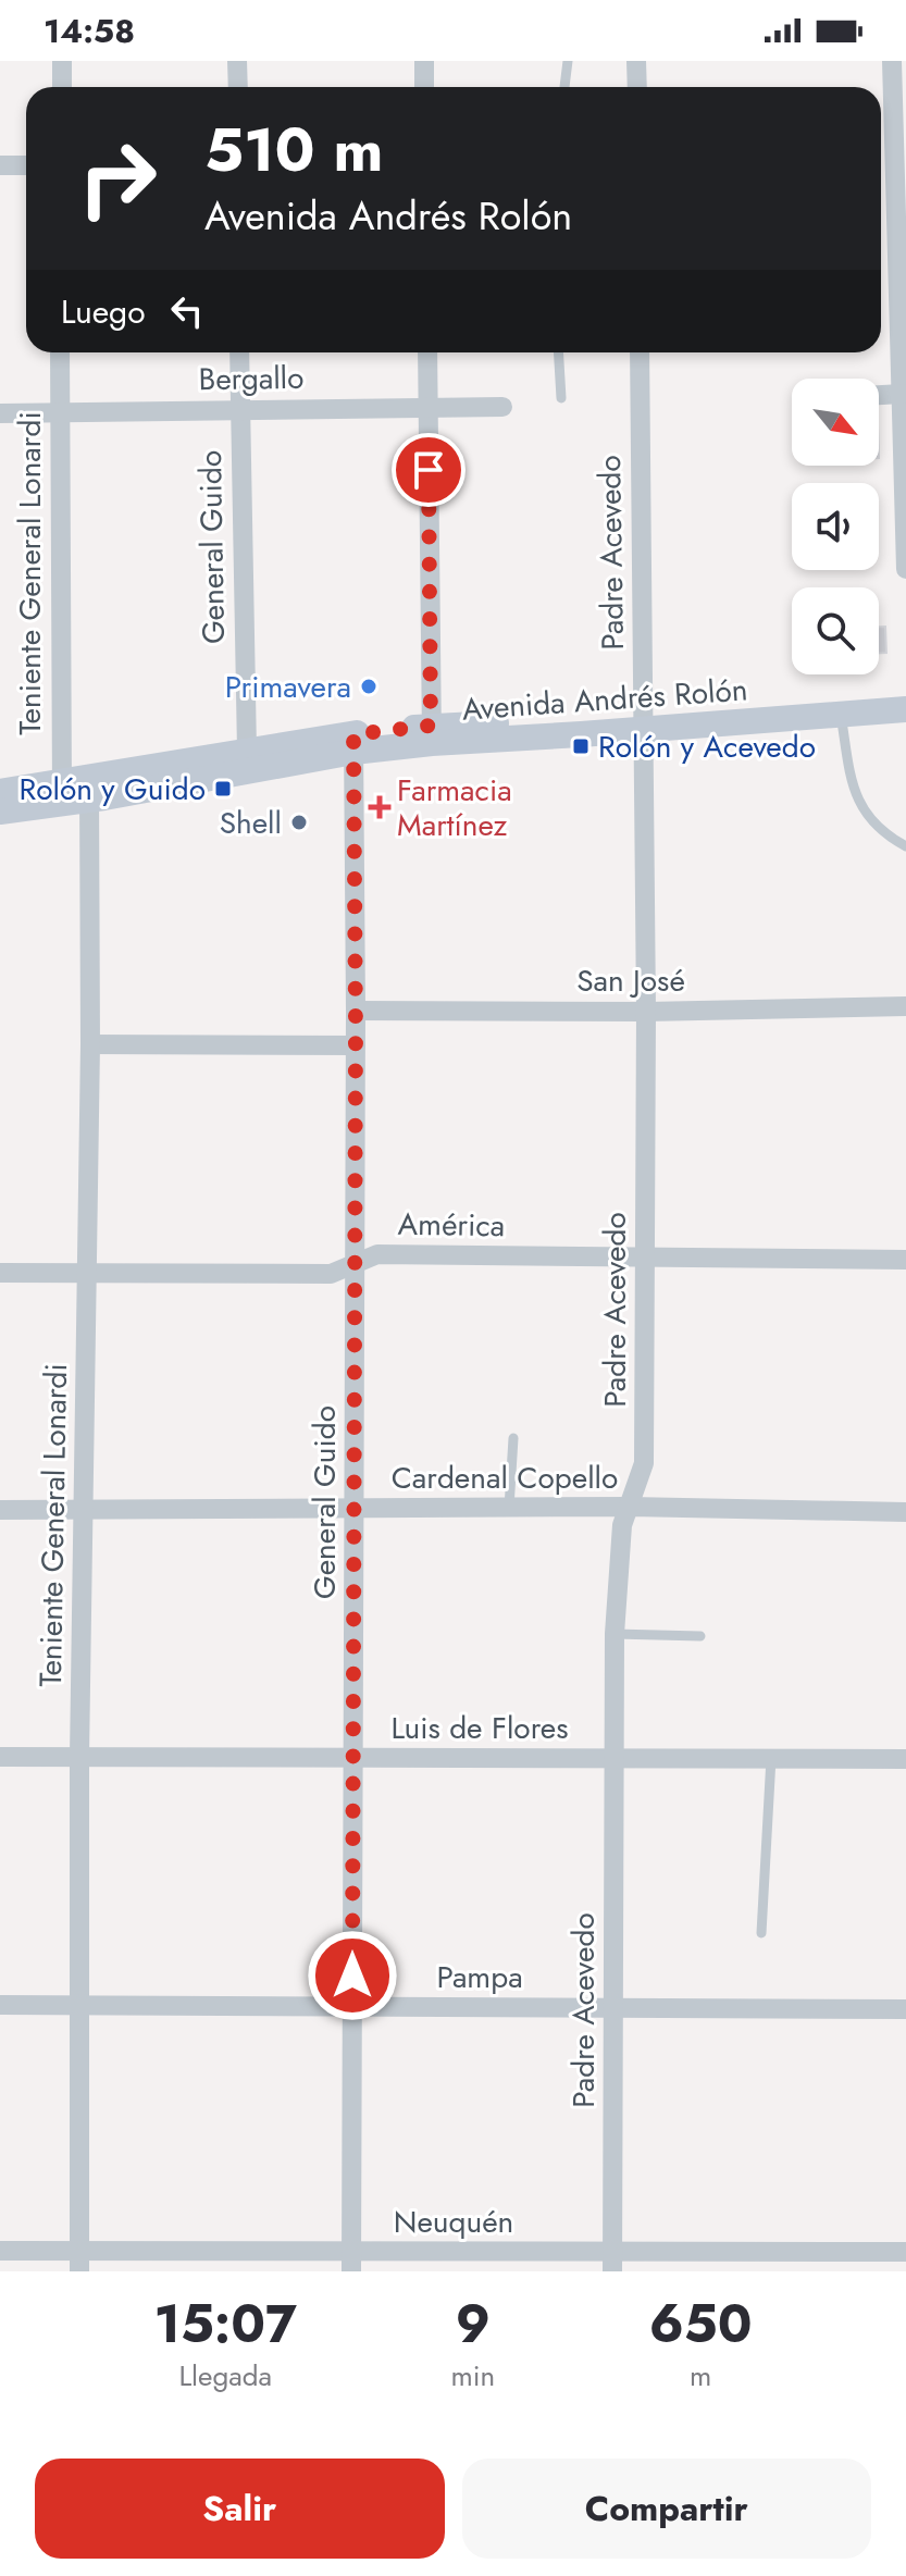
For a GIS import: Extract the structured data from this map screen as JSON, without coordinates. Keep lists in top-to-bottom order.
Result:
{
  "streets": {
    "main road": ["Avenida Andrés Rolón"],
    "street": [
      "Bergallo",
      "General Guido",
      "Padre Acevedo",
      "Teniente General Lonardi",
      "San José",
      "América",
      "Cardenal Copello",
      "Luis de Flores",
      "Pampa",
      "Neuquén"
    ]
  },
  "crossings": [
    ["Bergallo", "General Guido"],
    ["Bergallo", "Teniente General Lonardi"],
    ["General Guido", "Avenida Andrés Rolón"],
    ["General Guido", "San José"],
    ["General Guido", "América"],
    ["General Guido", "Cardenal Copello"],
    ["General Guido", "Luis de Flores"],
    ["General Guido", "Pampa"],
    ["General Guido", "Neuquén"],
    ["Padre Acevedo", "Avenida Andrés Rolón"],
    ["Padre Acevedo", "San José"],
    ["Padre Acevedo", "América"],
    ["Padre Acevedo", "Cardenal Copello"],
    ["Padre Acevedo", "Luis de Flores"],
    ["Padre Acevedo", "Pampa"],
    ["Padre Acevedo", "Neuquén"],
    ["Teniente General Lonardi", "Avenida Andrés Rolón"],
    ["Teniente General Lonardi", "América"],
    ["Teniente General Lonardi", "Cardenal Copello"],
    ["Teniente General Lonardi", "Luis de Flores"],
    ["Teniente General Lonardi", "Pampa"],
    ["Teniente General Lonardi", "Neuquén"]
  ],
  "places": {
    "other": ["Primavera", "Shell"],
    "transit": ["Rolón y Acevedo", "Rolón y Guido"],
    "health": ["Farmacia Martínez"]
  },
  "north": "bottom right",
  "page": {
    "status": "14:58",
    "turn": ["510 m", "Avenida Andrés Rolón"],
    "then": "Luego",
    "eta": [
      "15:07",
      "Llegada",
      "9",
      "min",
      "650",
      "m"
    ],
    "buttons": ["Salir", "Compartir"]
  }
}
